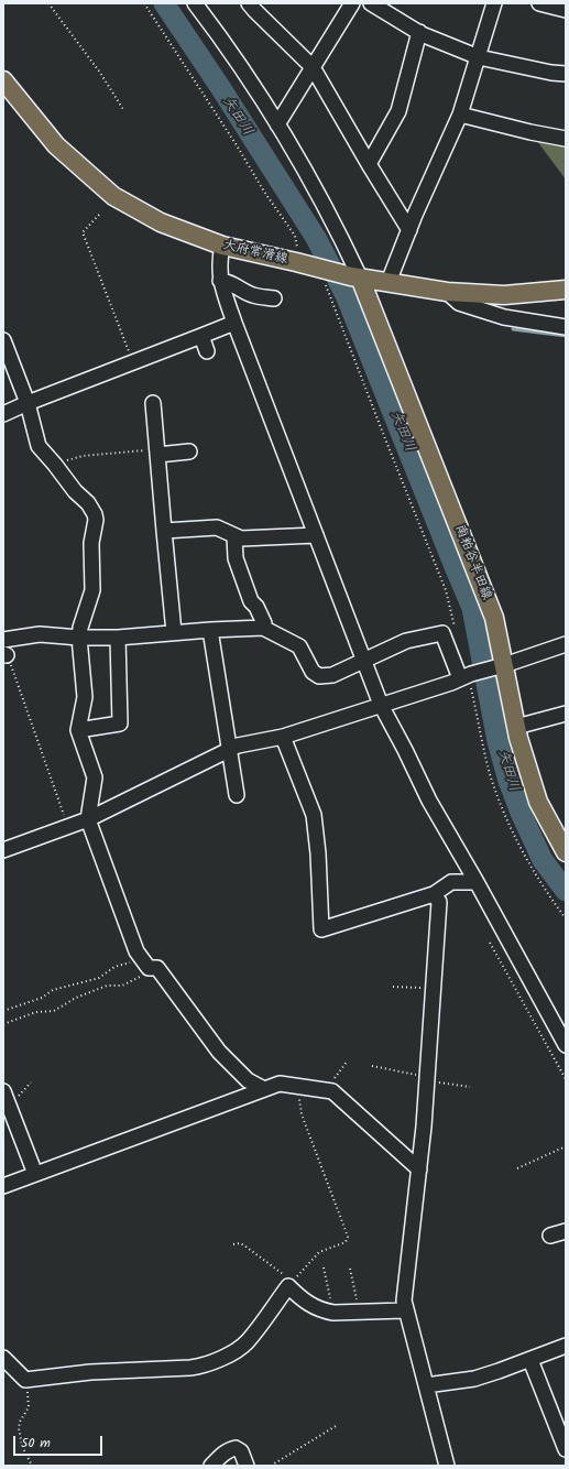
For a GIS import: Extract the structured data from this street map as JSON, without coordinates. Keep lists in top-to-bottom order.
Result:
{
  "streets": {
    "main road": ["大府常滑線", "南粕谷半田線"]
  },
  "crossings": [
    ["大府常滑線", "南粕谷半田線"]
  ],
  "water": ["矢田川"],
  "scale_bar": "50 m"
}
